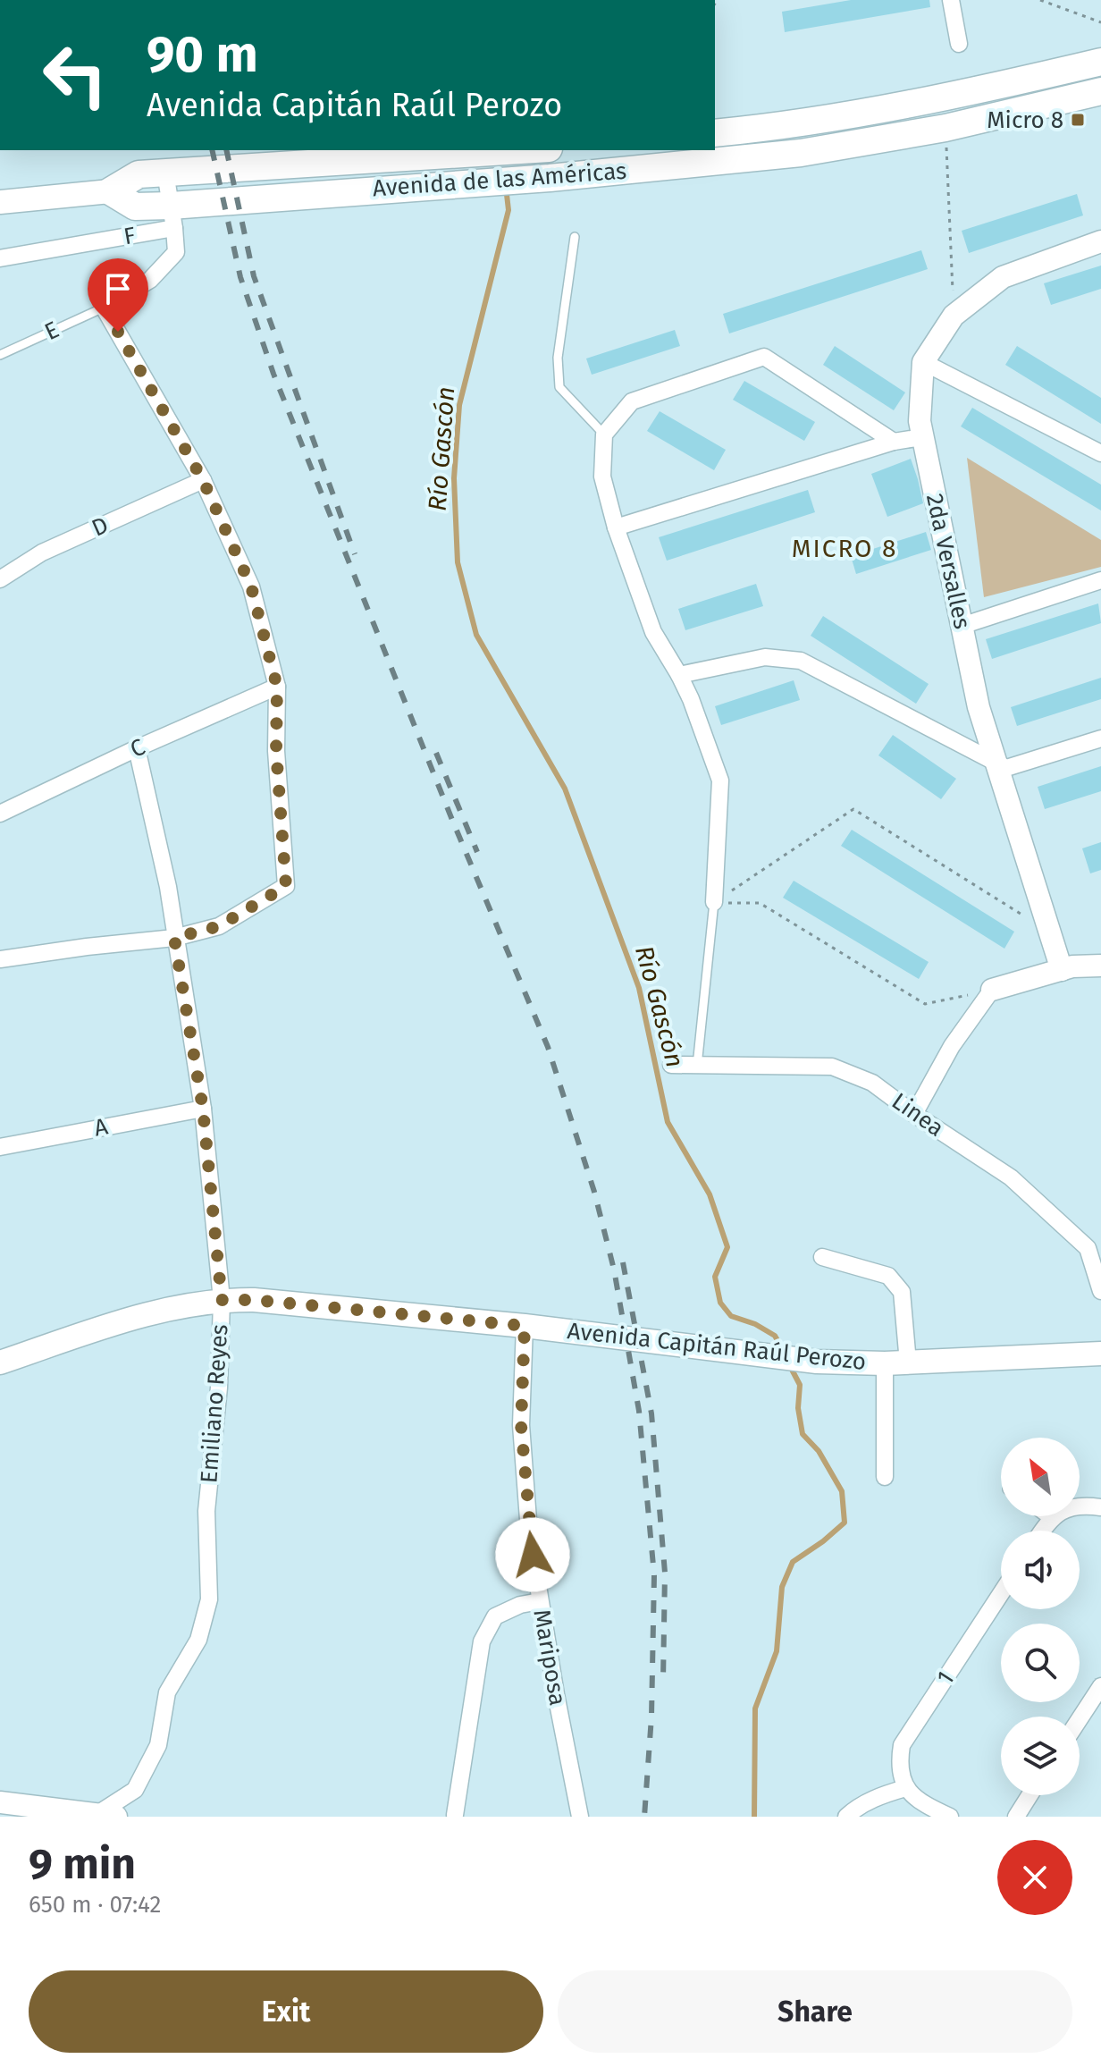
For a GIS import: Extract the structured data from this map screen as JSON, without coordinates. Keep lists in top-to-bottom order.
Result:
{
  "streets": {
    "main road": ["Avenida de las Américas", "Avenida Capitán Raúl Perozo"],
    "street": [
      "F",
      "D",
      "2da Versalles",
      "C",
      "Linea",
      "A",
      "Emiliano Reyes",
      "Mariposa",
      "1"
    ],
    "lane": ["E"]
  },
  "crossings": [
    ["Avenida de las Américas", "F"],
    ["C", "Emiliano Reyes"],
    ["A", "Emiliano Reyes"],
    ["Avenida Capitán Raúl Perozo", "Emiliano Reyes"],
    ["Avenida Capitán Raúl Perozo", "Mariposa"]
  ],
  "districts": ["MICRO 8"],
  "water": ["Río Gascón"],
  "places": {
    "transit": ["Micro 8"]
  },
  "north": "top left",
  "page": {
    "turn": ["90 m", "Avenida Capitán Raúl Perozo"],
    "heading": ["9 min", "650 m · 07:42"],
    "buttons": ["Exit", "Share"]
  }
}
